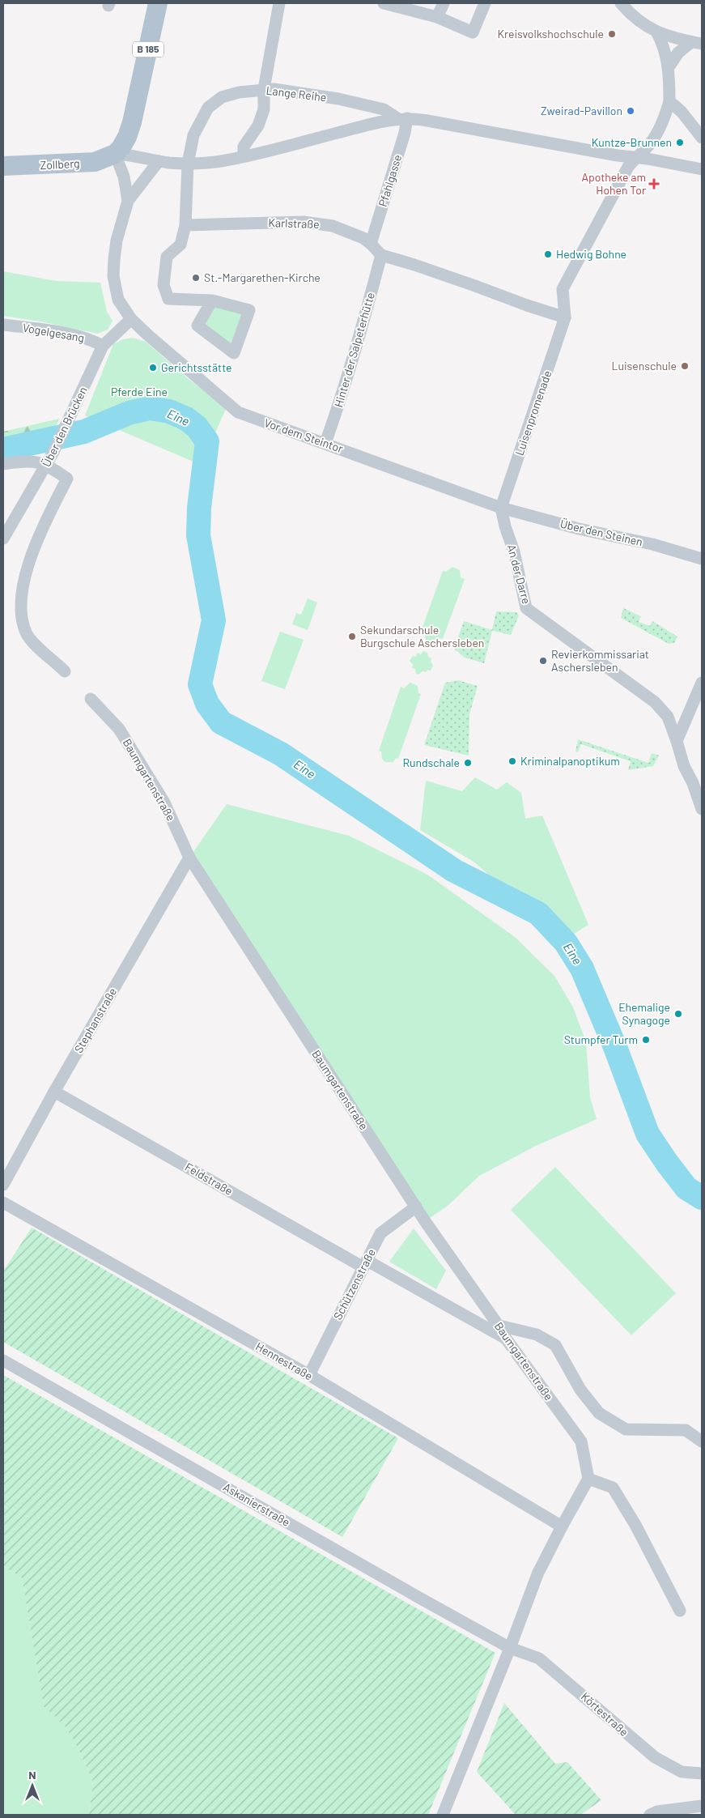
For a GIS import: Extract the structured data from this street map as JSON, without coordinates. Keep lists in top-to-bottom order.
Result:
{
  "streets": {
    "main road": ["B 185", "Zollberg"],
    "street": [
      "Lange Reihe",
      "Pfahlgasse",
      "Karlstraße",
      "Vogelgesang",
      "Hinter der Salpeterhütte",
      "Luisenpromenade",
      "Über den Brücken",
      "Vor dem Steintor",
      "Über den Steinen",
      "An der Darre",
      "Baumgartenstraße",
      "Stephanstraße",
      "Feldstraße",
      "Schützenstraße",
      "Hennestraße",
      "Askanierstraße",
      "Körtestraße"
    ]
  },
  "crossings": [
    ["B 185", "Lange Reihe"],
    ["B 185", "Zollberg"],
    ["Lange Reihe", "Zollberg"],
    ["Lange Reihe", "Pfahlgasse"],
    ["Pfahlgasse", "Karlstraße"],
    ["Karlstraße", "Hinter der Salpeterhütte"],
    ["Vogelgesang", "Über den Brücken"],
    ["Hinter der Salpeterhütte", "Vor dem Steintor"],
    ["Luisenpromenade", "Vor dem Steintor"],
    ["Luisenpromenade", "Über den Steinen"],
    ["Luisenpromenade", "An der Darre"],
    ["Über den Brücken", "Vor dem Steintor"],
    ["Vor dem Steintor", "Über den Steinen"],
    ["Vor dem Steintor", "An der Darre"],
    ["Über den Steinen", "An der Darre"],
    ["Baumgartenstraße", "Stephanstraße"],
    ["Baumgartenstraße", "Feldstraße"],
    ["Baumgartenstraße", "Schützenstraße"],
    ["Stephanstraße", "Feldstraße"],
    ["Feldstraße", "Schützenstraße"],
    ["Schützenstraße", "Hennestraße"],
    ["Askanierstraße", "Körtestraße"]
  ],
  "water": ["Eine"],
  "parks": ["Pferde Eine"],
  "places": {
    "other": [
      "Kreisvolkshochschule",
      "Zweirad-Pavillon",
      "Kuntze-Brunnen",
      "Hedwig Bohne",
      "St.-Margarethen-Kirche",
      "Luisenschule",
      "Gerichtsstätte",
      "Sekundarschule Burgschule Aschersleben",
      "Revierkommissariat Aschersleben",
      "Kriminalpanoptikum",
      "Rundschale",
      "Ehemalige Synagoge",
      "Stumpfer Turm"
    ],
    "health": ["Apotheke am Hohen Tor"]
  },
  "north": "top"
}
